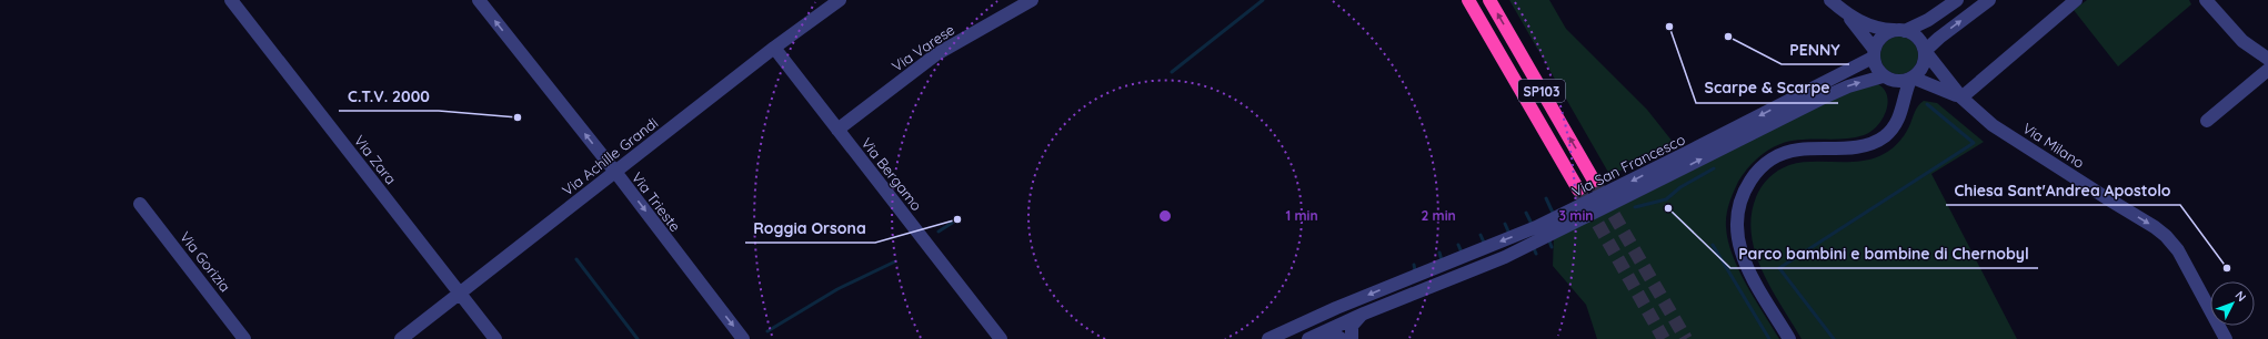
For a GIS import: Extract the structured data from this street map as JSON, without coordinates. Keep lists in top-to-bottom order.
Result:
{
  "streets": {
    "highway": ["SP103"],
    "street": [
      "Via Varese",
      "Via Milano",
      "Via Achille Grandi",
      "Via Zara",
      "Via San Francesco",
      "Via Bergamo",
      "Via Trieste",
      "Via Gorizia"
    ]
  },
  "crossings": [
    ["Via Varese", "Via Bergamo"],
    ["Via Milano", "Via San Francesco"],
    ["Via Achille Grandi", "Via Zara"],
    ["Via Achille Grandi", "Via Bergamo"],
    ["Via Achille Grandi", "Via Trieste"]
  ],
  "one_way": ["Via Milano"],
  "places": [
    "Scarpe & Scarpe",
    "PENNY",
    "C.T.V. 2000",
    "Parco bambini e bambine di Chernobyl",
    "Roggia Orsona",
    "Chiesa Sant'Andrea Apostolo"
  ],
  "north": "top right",
  "rings": ["1 min", "2 min", "3 min"]
}
